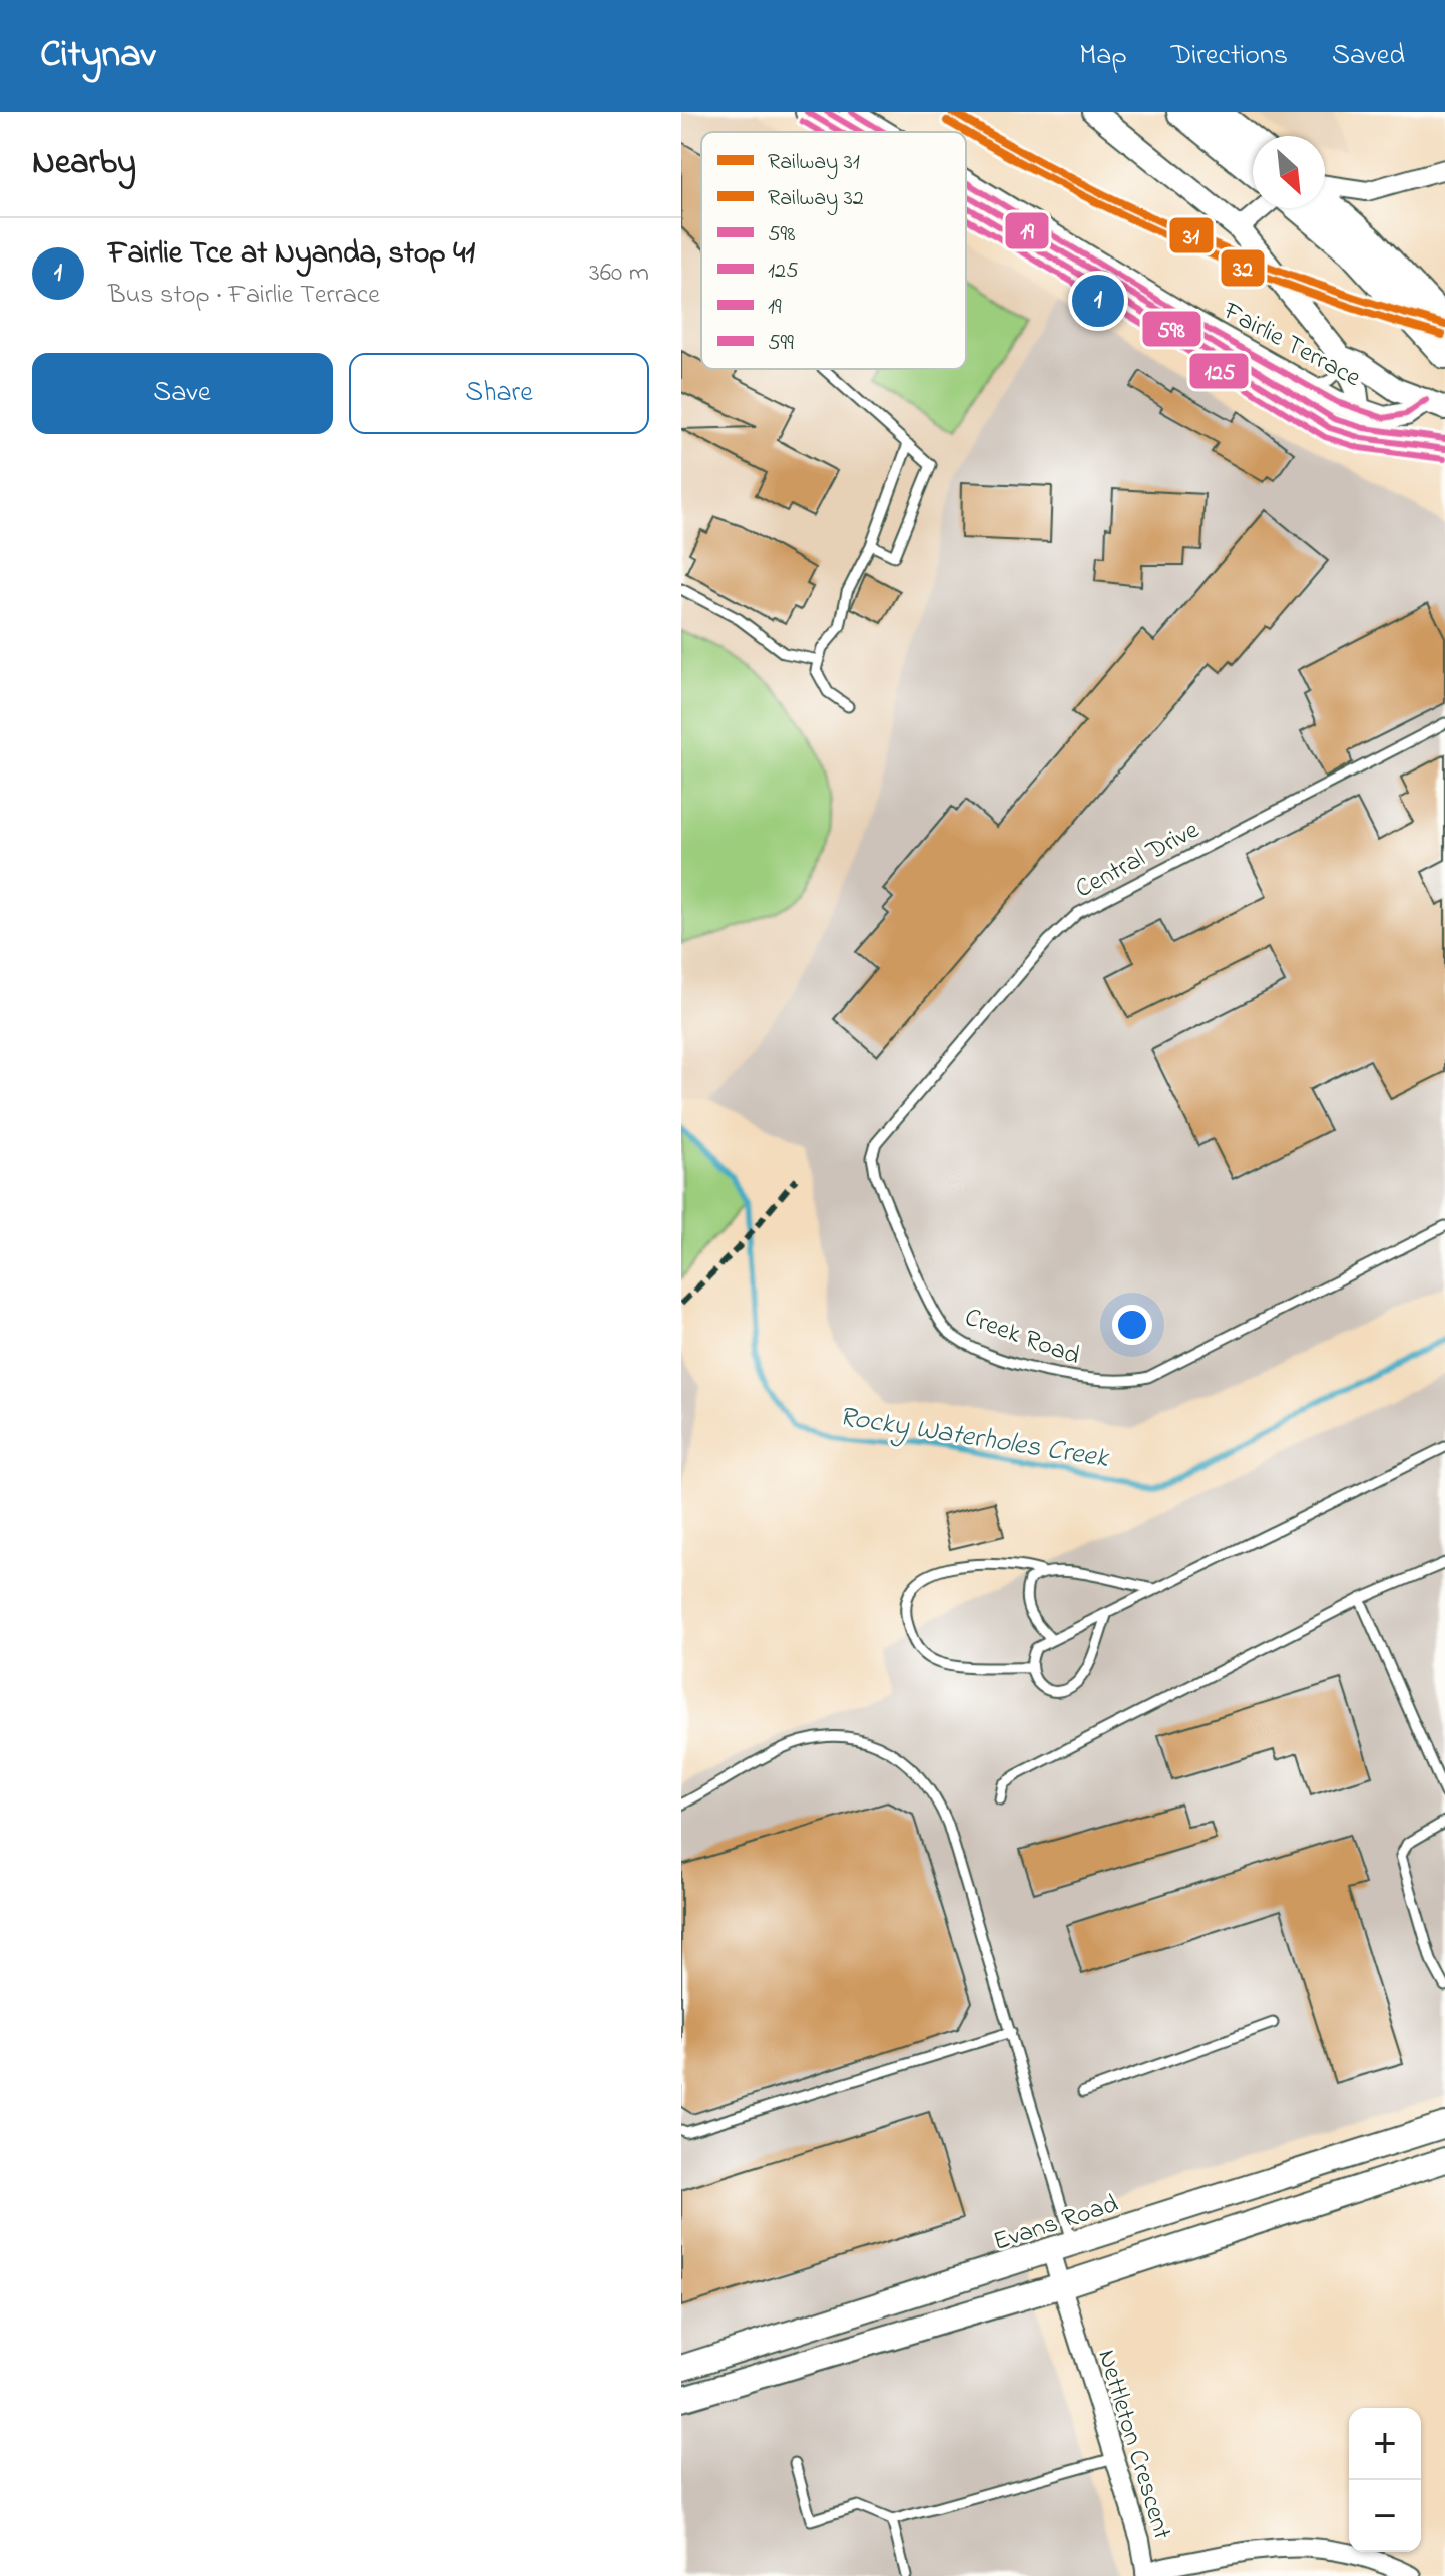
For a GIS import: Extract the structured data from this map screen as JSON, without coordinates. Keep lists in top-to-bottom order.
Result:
{
  "streets": {
    "main road": ["Evans Road"],
    "street": ["Fairlie Terrace", "Nettleton Crescent"],
    "lane": ["Central Drive", "Creek Road"]
  },
  "crossings": [
    ["Central Drive", "Creek Road"],
    ["Evans Road", "Nettleton Crescent"]
  ],
  "water": ["Rocky Waterholes Creek"],
  "lines": [
    "rail line 31",
    "transit line 598",
    "transit line 19",
    "transit line 599",
    "rail line 32",
    "transit line 125"
  ],
  "legend": [
    "Railway 31",
    "Railway 32",
    "598",
    "125",
    "19",
    "599"
  ],
  "north": "bottom right",
  "page": {
    "header": "Citynav",
    "nav": ["Map", "Directions", "Saved"],
    "heading": "Nearby",
    "list": [
      {
        "mark": "1",
        "name": "Fairlie Tce at Nyanda, stop 41",
        "note": "Bus stop · Fairlie Terrace",
        "value": "360 m"
      }
    ],
    "pins": "1",
    "buttons": ["Save", "Share"],
    "map_buttons": ["+", "−"]
  }
}
